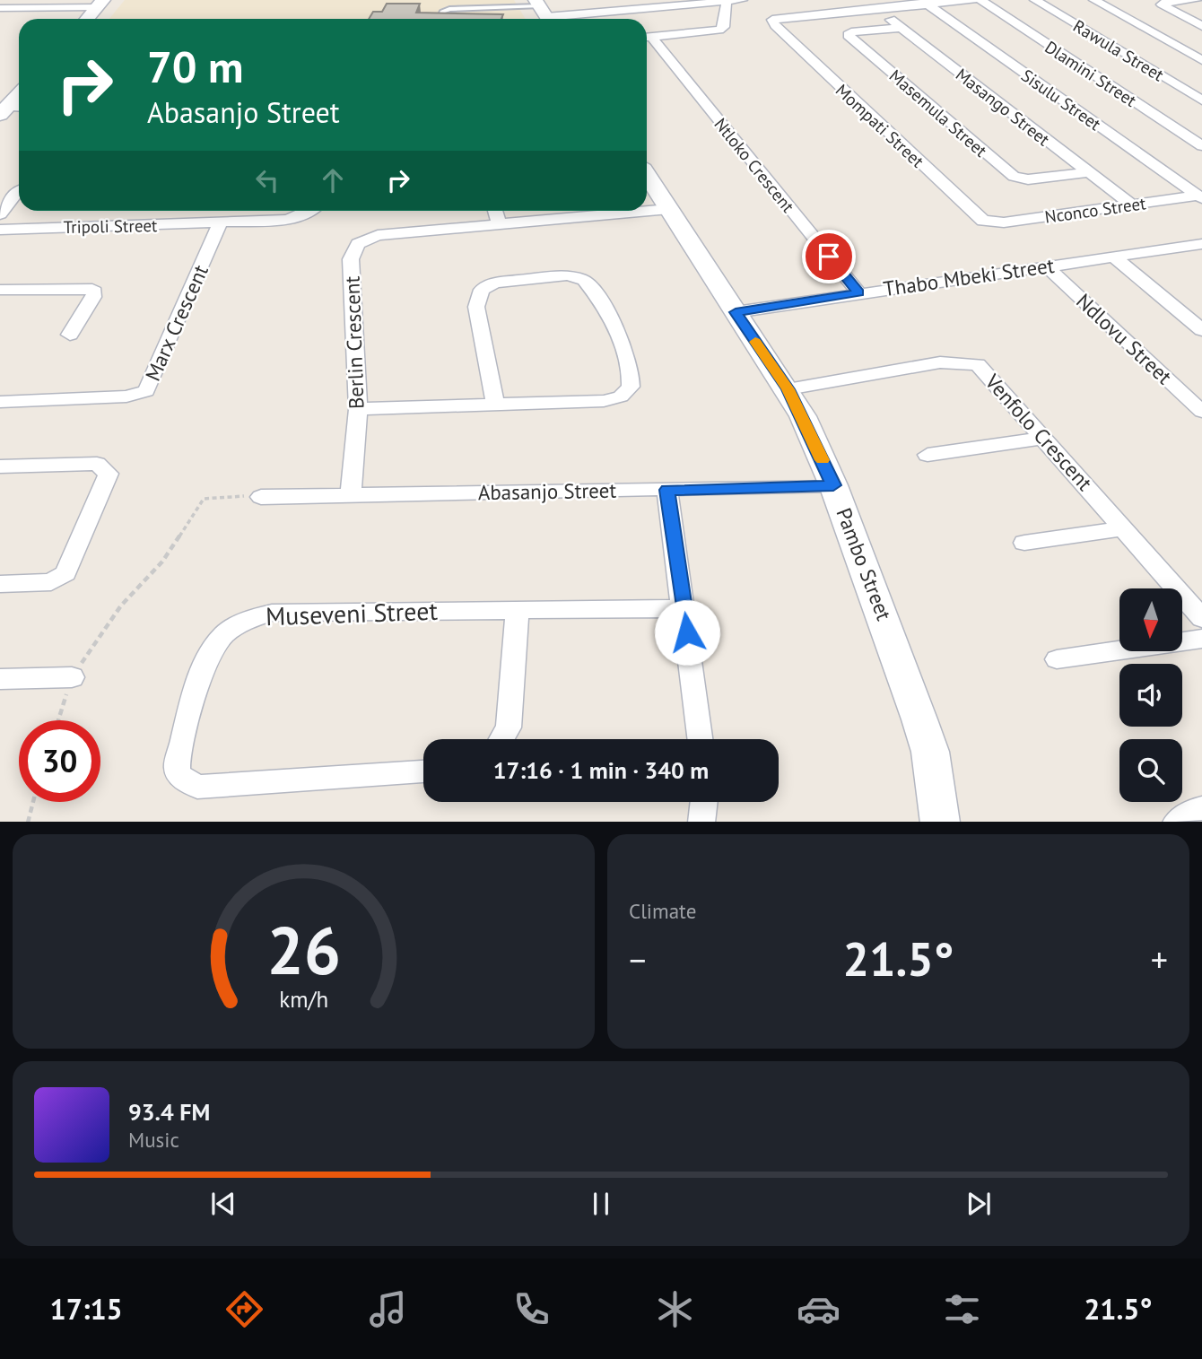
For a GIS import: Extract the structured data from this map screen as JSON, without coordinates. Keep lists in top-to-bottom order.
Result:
{
  "streets": {
    "street": [
      "Rawula Street",
      "Dlamini Street",
      "Sisulu Street",
      "Masango Street",
      "Masemula Street",
      "Mompati Street",
      "Ntloko Crescent",
      "Nconco Street",
      "Tripoli Street",
      "Thabo Mbeki Street",
      "Marx Crescent",
      "Ndlovu Street",
      "Berlin Crescent",
      "Venfolo Crescent",
      "Abasanjo Street",
      "Pambo Street",
      "Museveni Street"
    ]
  },
  "crossings": [
    ["Sisulu Street", "Nconco Street"],
    ["Masango Street", "Masemula Street"],
    ["Masango Street", "Mompati Street"],
    ["Masango Street", "Nconco Street"],
    ["Mompati Street", "Nconco Street"],
    ["Ntloko Crescent", "Thabo Mbeki Street"],
    ["Tripoli Street", "Marx Crescent"],
    ["Thabo Mbeki Street", "Ndlovu Street"],
    ["Thabo Mbeki Street", "Pambo Street"],
    ["Berlin Crescent", "Abasanjo Street"],
    ["Berlin Crescent", "Pambo Street"],
    ["Venfolo Crescent", "Pambo Street"],
    ["Abasanjo Street", "Pambo Street"]
  ],
  "north": "bottom",
  "page": {
    "turn": ["70 m", "Abasanjo Street"],
    "limit": "30",
    "trip": "17:16 · 1 min · 340 m",
    "tile": "Climate",
    "heat": ["−", "21.5°", "+"],
    "song": ["93.4 FM", "Music"],
    "tabs": ["17:15", "21.5°"],
    "gauge": ["26", "km/h"]
  }
}
